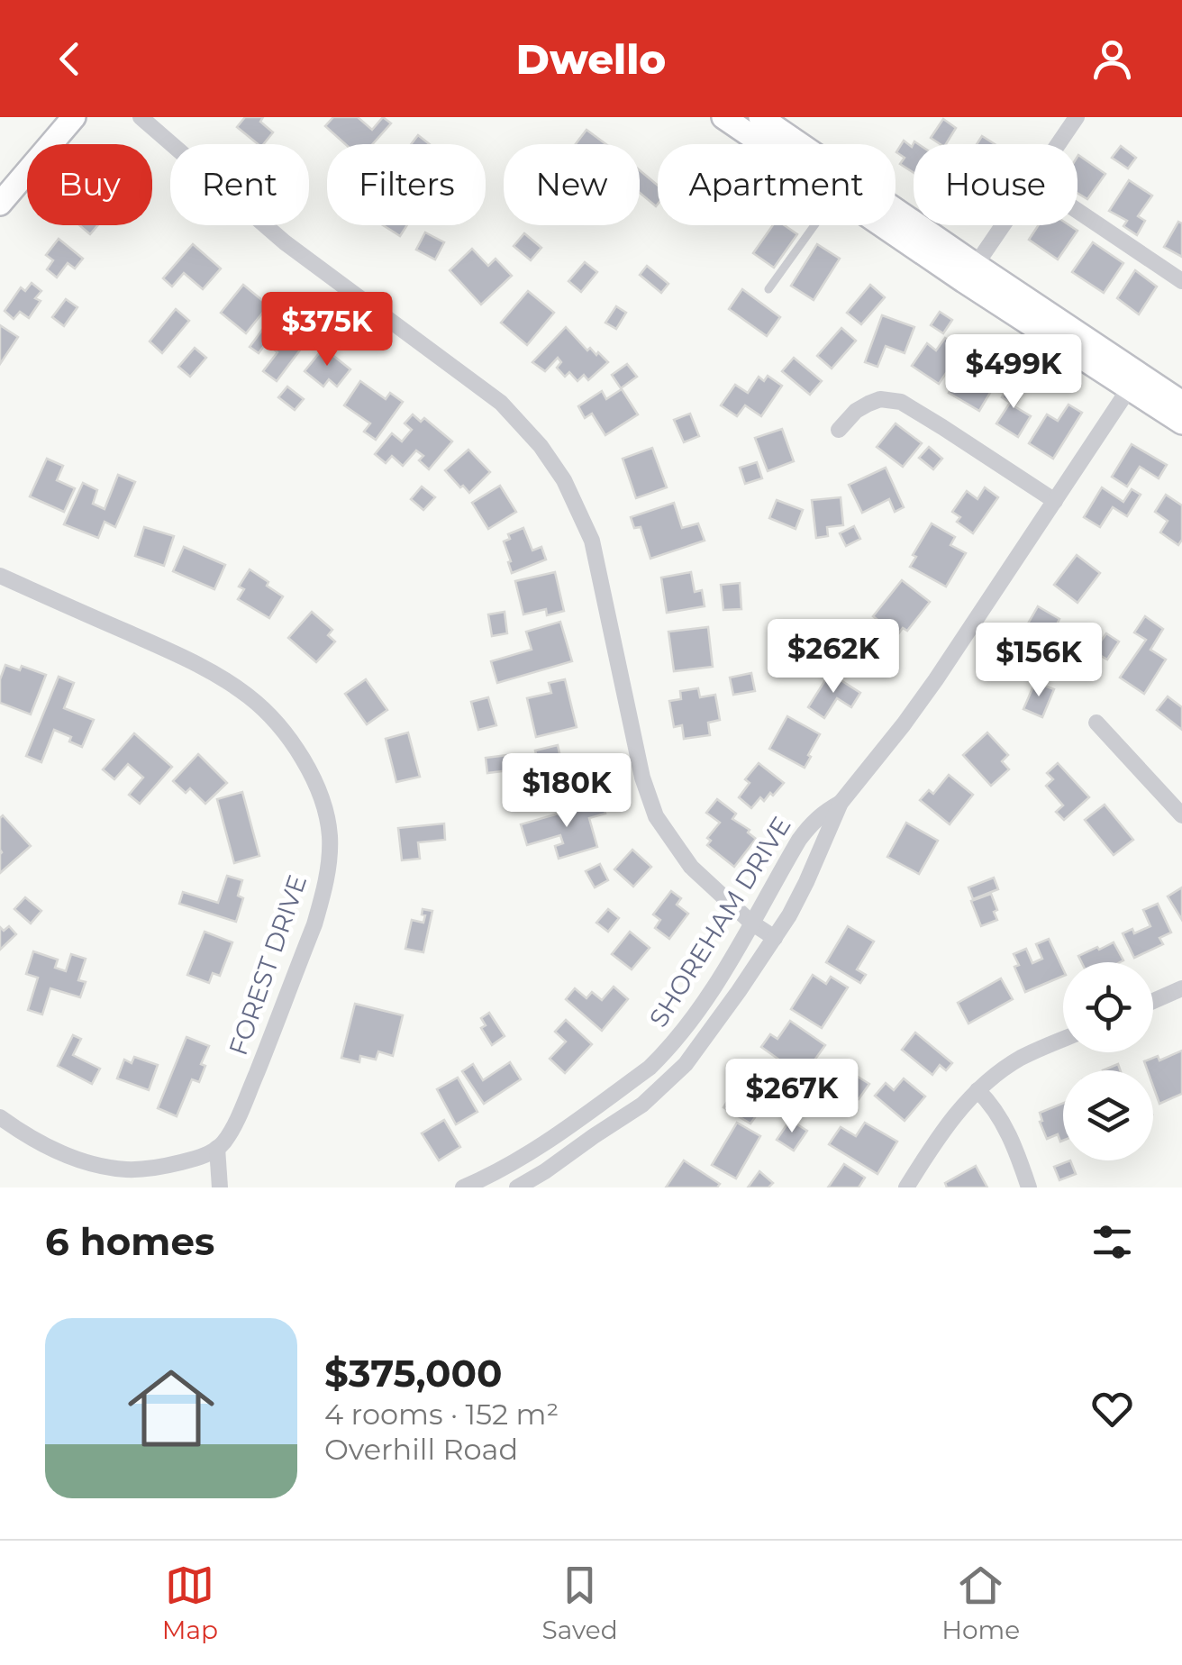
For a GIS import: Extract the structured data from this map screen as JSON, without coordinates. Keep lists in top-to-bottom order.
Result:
{
  "streets": {
    "street": ["SHOREHAM DRIVE", "FOREST DRIVE"]
  },
  "page": {
    "header": "Dwello",
    "chip": [
      "Buy",
      "Rent",
      "Filters",
      "New",
      "Apartment",
      "House"
    ],
    "price": [
      "$375K",
      "$499K",
      "$262K",
      "$156K",
      "$180K",
      "$267K"
    ],
    "heading": "6 homes",
    "list": [
      {
        "name": "$375,000",
        "note": "4 rooms · 152 m² · Overhill Road"
      }
    ],
    "tabs": ["Map", "Saved", "Home"]
  }
}
